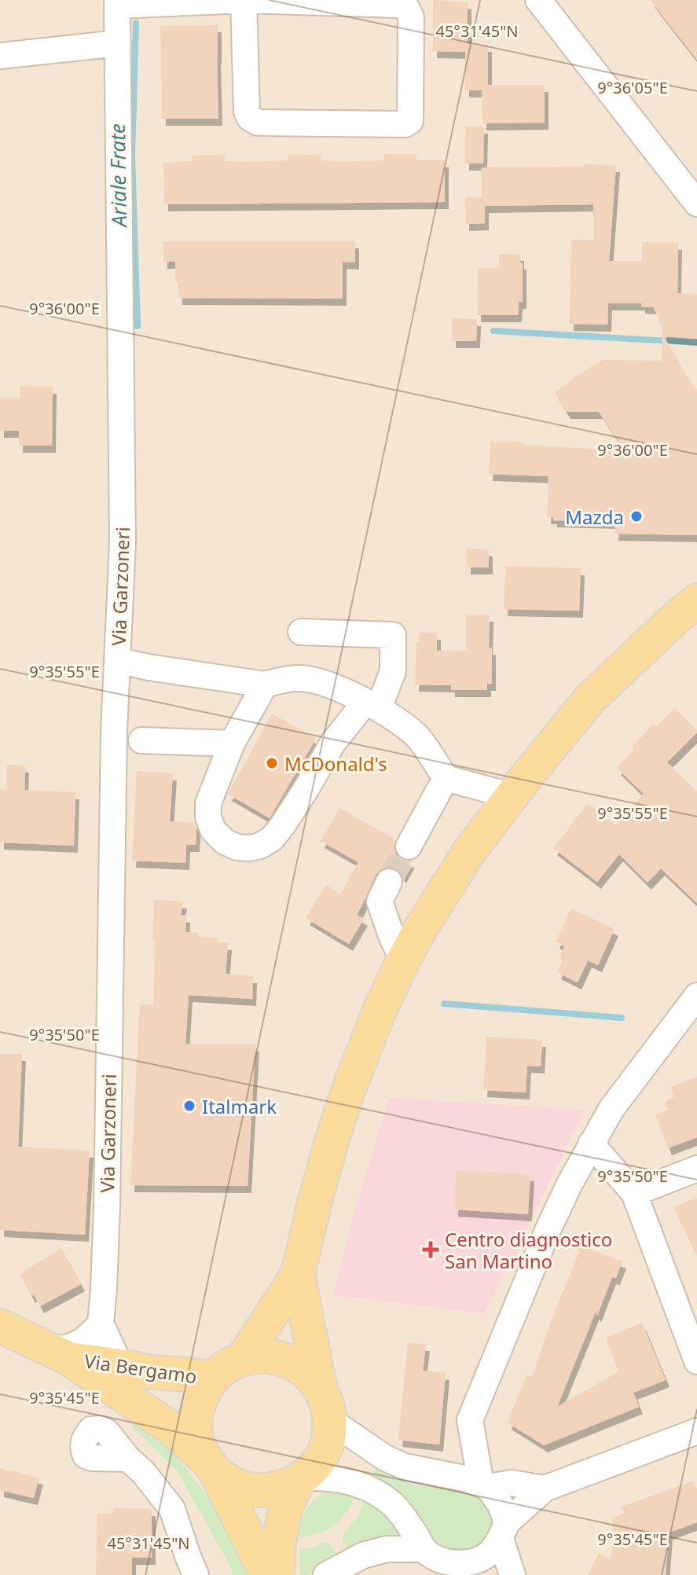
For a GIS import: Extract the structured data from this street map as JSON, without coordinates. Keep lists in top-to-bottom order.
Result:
{
  "streets": {
    "main road": ["Via Bergamo"],
    "street": ["Via Garzoneri"]
  },
  "water": ["Ariale Frate"],
  "places": {
    "other": ["Mazda", "McDonald's", "Italmark"],
    "health": ["Centro diagnostico San Martino"]
  },
  "coordinates": [
    "45°31'45\"N",
    "9°36'05\"E",
    "9°36'00\"E",
    "9°35'55\"E",
    "9°35'50\"E",
    "9°35'45\"E"
  ]
}
